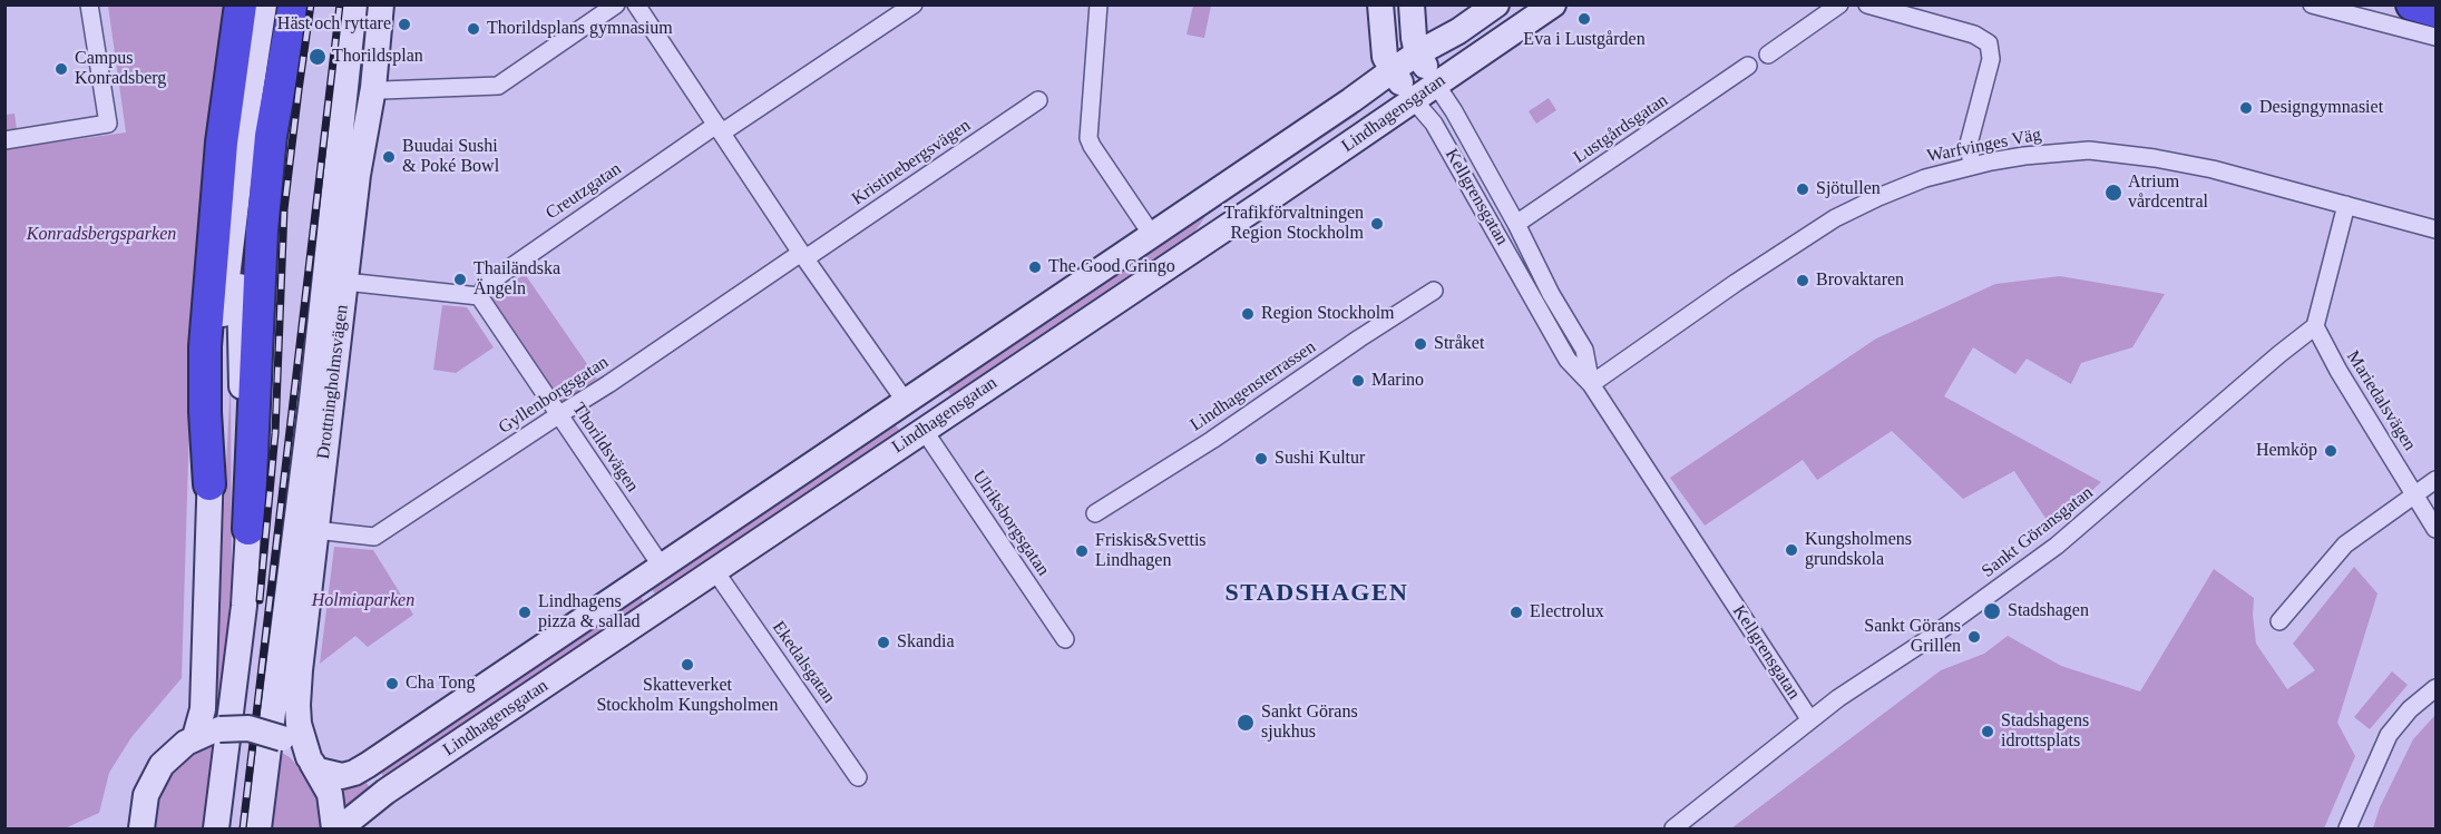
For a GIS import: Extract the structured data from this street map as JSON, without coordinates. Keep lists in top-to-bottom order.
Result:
{
  "streets": {
    "main road": ["Lindhagensgatan", "Kellgrensgatan", "Drottningholmsvägen"],
    "street": [
      "Lustgårdsgatan",
      "Warfvinges Väg",
      "Kristinebergsvägen",
      "Creutzgatan",
      "Lindhagensterrassen",
      "Gyllenborgsgatan",
      "Mariedalsvägen",
      "Thorildsvägen",
      "Ulriksborgsgatan",
      "Sankt Göransgatan",
      "Ekedalsgatan"
    ]
  },
  "crossings": [
    ["Lindhagensgatan", "Kellgrensgatan"],
    ["Lindhagensgatan", "Drottningholmsvägen"],
    ["Lindhagensgatan", "Thorildsvägen"],
    ["Lindhagensgatan", "Ulriksborgsgatan"],
    ["Lindhagensgatan", "Ekedalsgatan"],
    ["Lustgårdsgatan", "Kellgrensgatan"],
    ["Warfvinges Väg", "Kellgrensgatan"],
    ["Kristinebergsvägen", "Gyllenborgsgatan"],
    ["Creutzgatan", "Thorildsvägen"],
    ["Kellgrensgatan", "Sankt Göransgatan"],
    ["Drottningholmsvägen", "Gyllenborgsgatan"],
    ["Gyllenborgsgatan", "Thorildsvägen"],
    ["Mariedalsvägen", "Sankt Göransgatan"]
  ],
  "districts": ["STADSHAGEN"],
  "parks": ["Konradsbergsparken", "Holmiaparken"],
  "places": [
    "Eva i Lustgården",
    "Häst och ryttare",
    "Thorildsplans gymnasium",
    "Thorildsplan",
    "Campus Konradsberg",
    "Designgymnasiet",
    "Buudai Sushi & Poké Bowl",
    "Sjötullen",
    "Atrium vårdcentral",
    "Trafikförvaltningen Region Stockholm",
    "The Good Gringo",
    "Thailändska Ängeln",
    "Brovaktaren",
    "Region Stockholm",
    "Stråket",
    "Marino",
    "Hemköp",
    "Sushi Kultur",
    "Kungsholmens grundskola",
    "Friskis&Svettis Lindhagen",
    "Stadshagen",
    "Lindhagens pizza & sallad",
    "Electrolux",
    "Sankt Görans Grillen",
    "Skandia",
    "Skatteverket Stockholm Kungsholmen",
    "Cha Tong",
    "Sankt Görans sjukhus",
    "Stadshagens idrottsplats"
  ]
}
